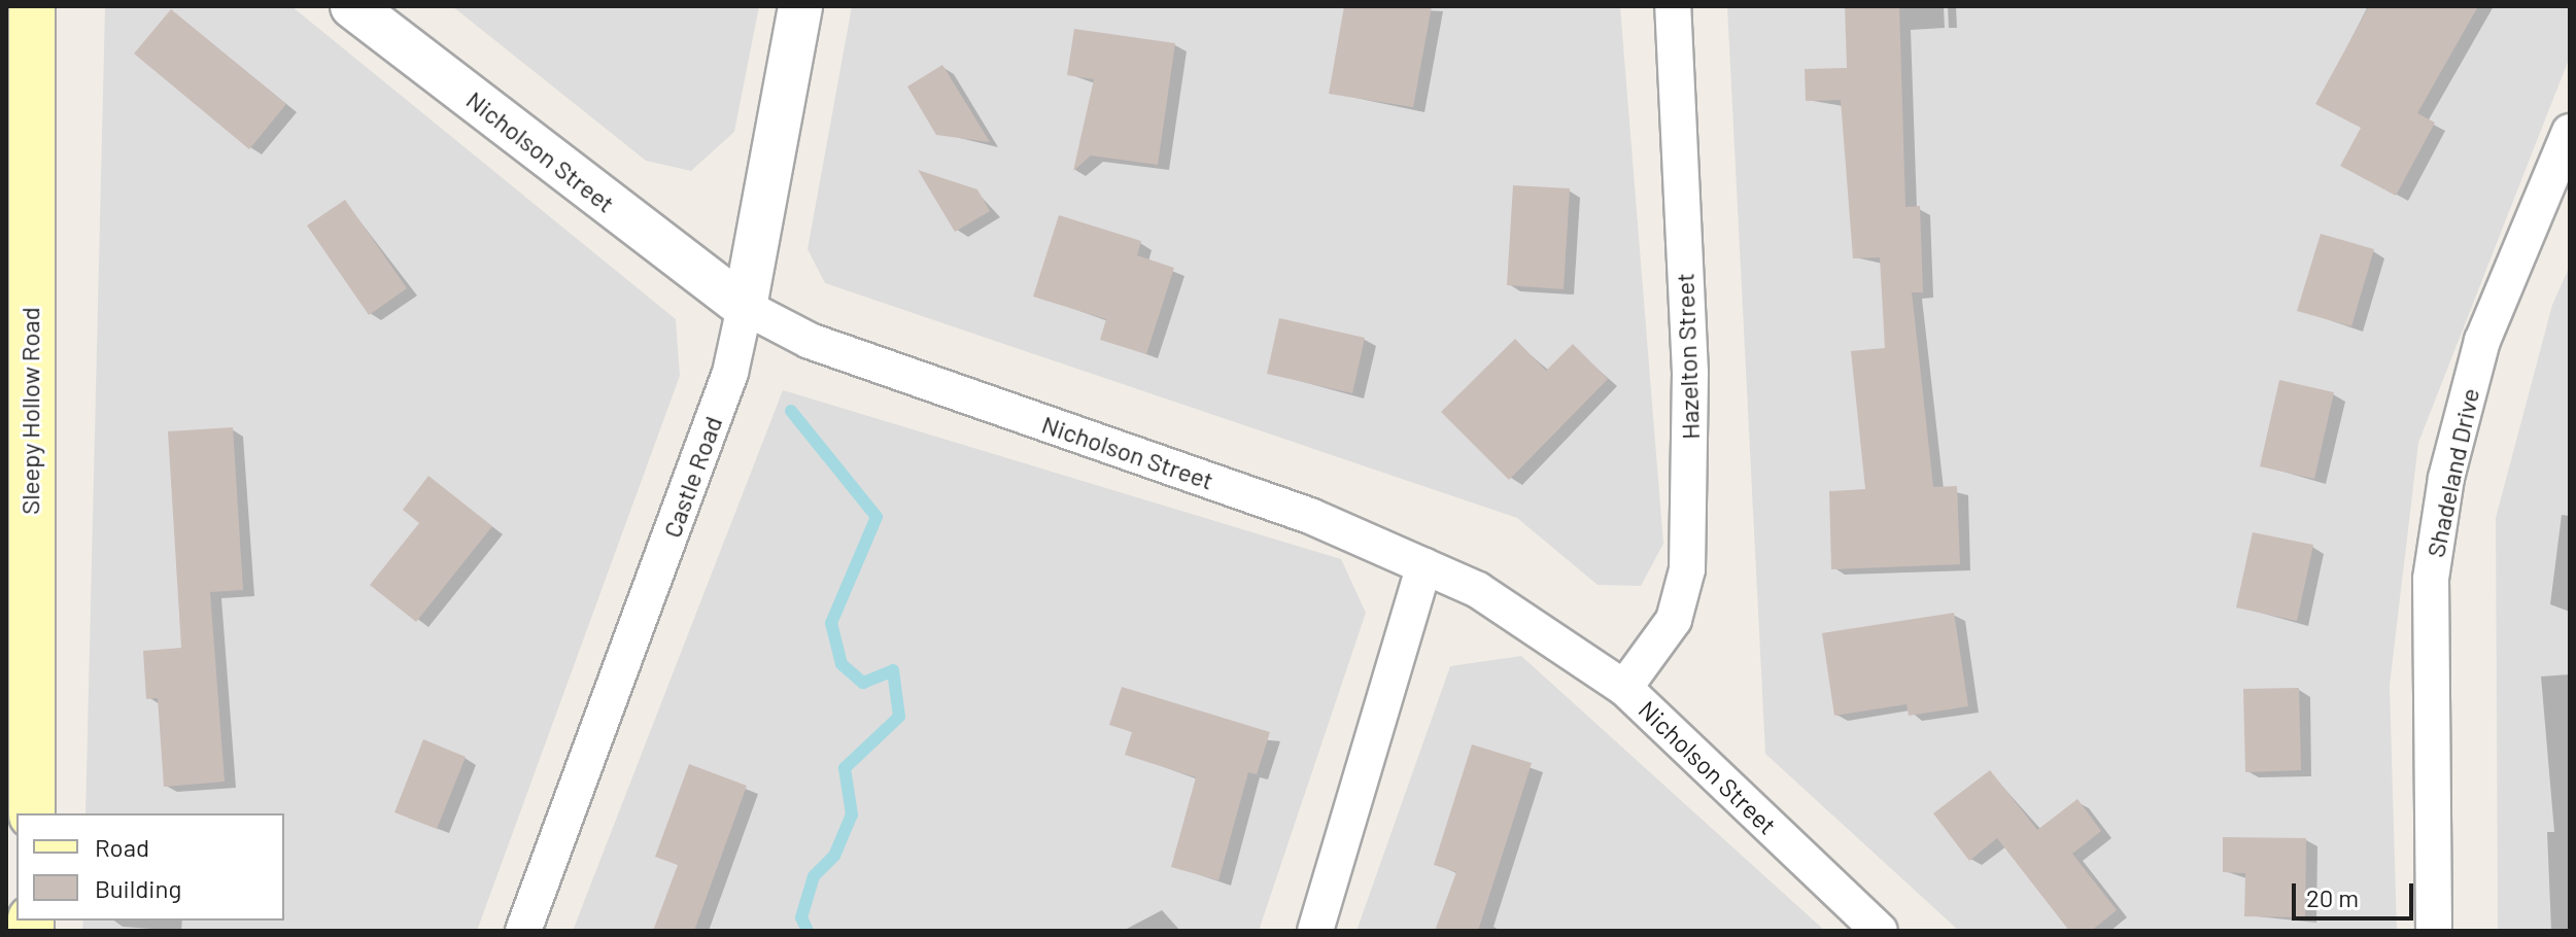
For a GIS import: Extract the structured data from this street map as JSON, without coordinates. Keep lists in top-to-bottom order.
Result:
{
  "streets": {
    "main road": ["Sleepy Hollow Road"],
    "street": [
      "Nicholson Street",
      "Hazelton Street",
      "Shadeland Drive",
      "Castle Road"
    ]
  },
  "crossings": [
    ["Nicholson Street", "Hazelton Street"],
    ["Nicholson Street", "Castle Road"]
  ],
  "legend": ["Road", "Building"],
  "scale_bar": "20 m"
}
